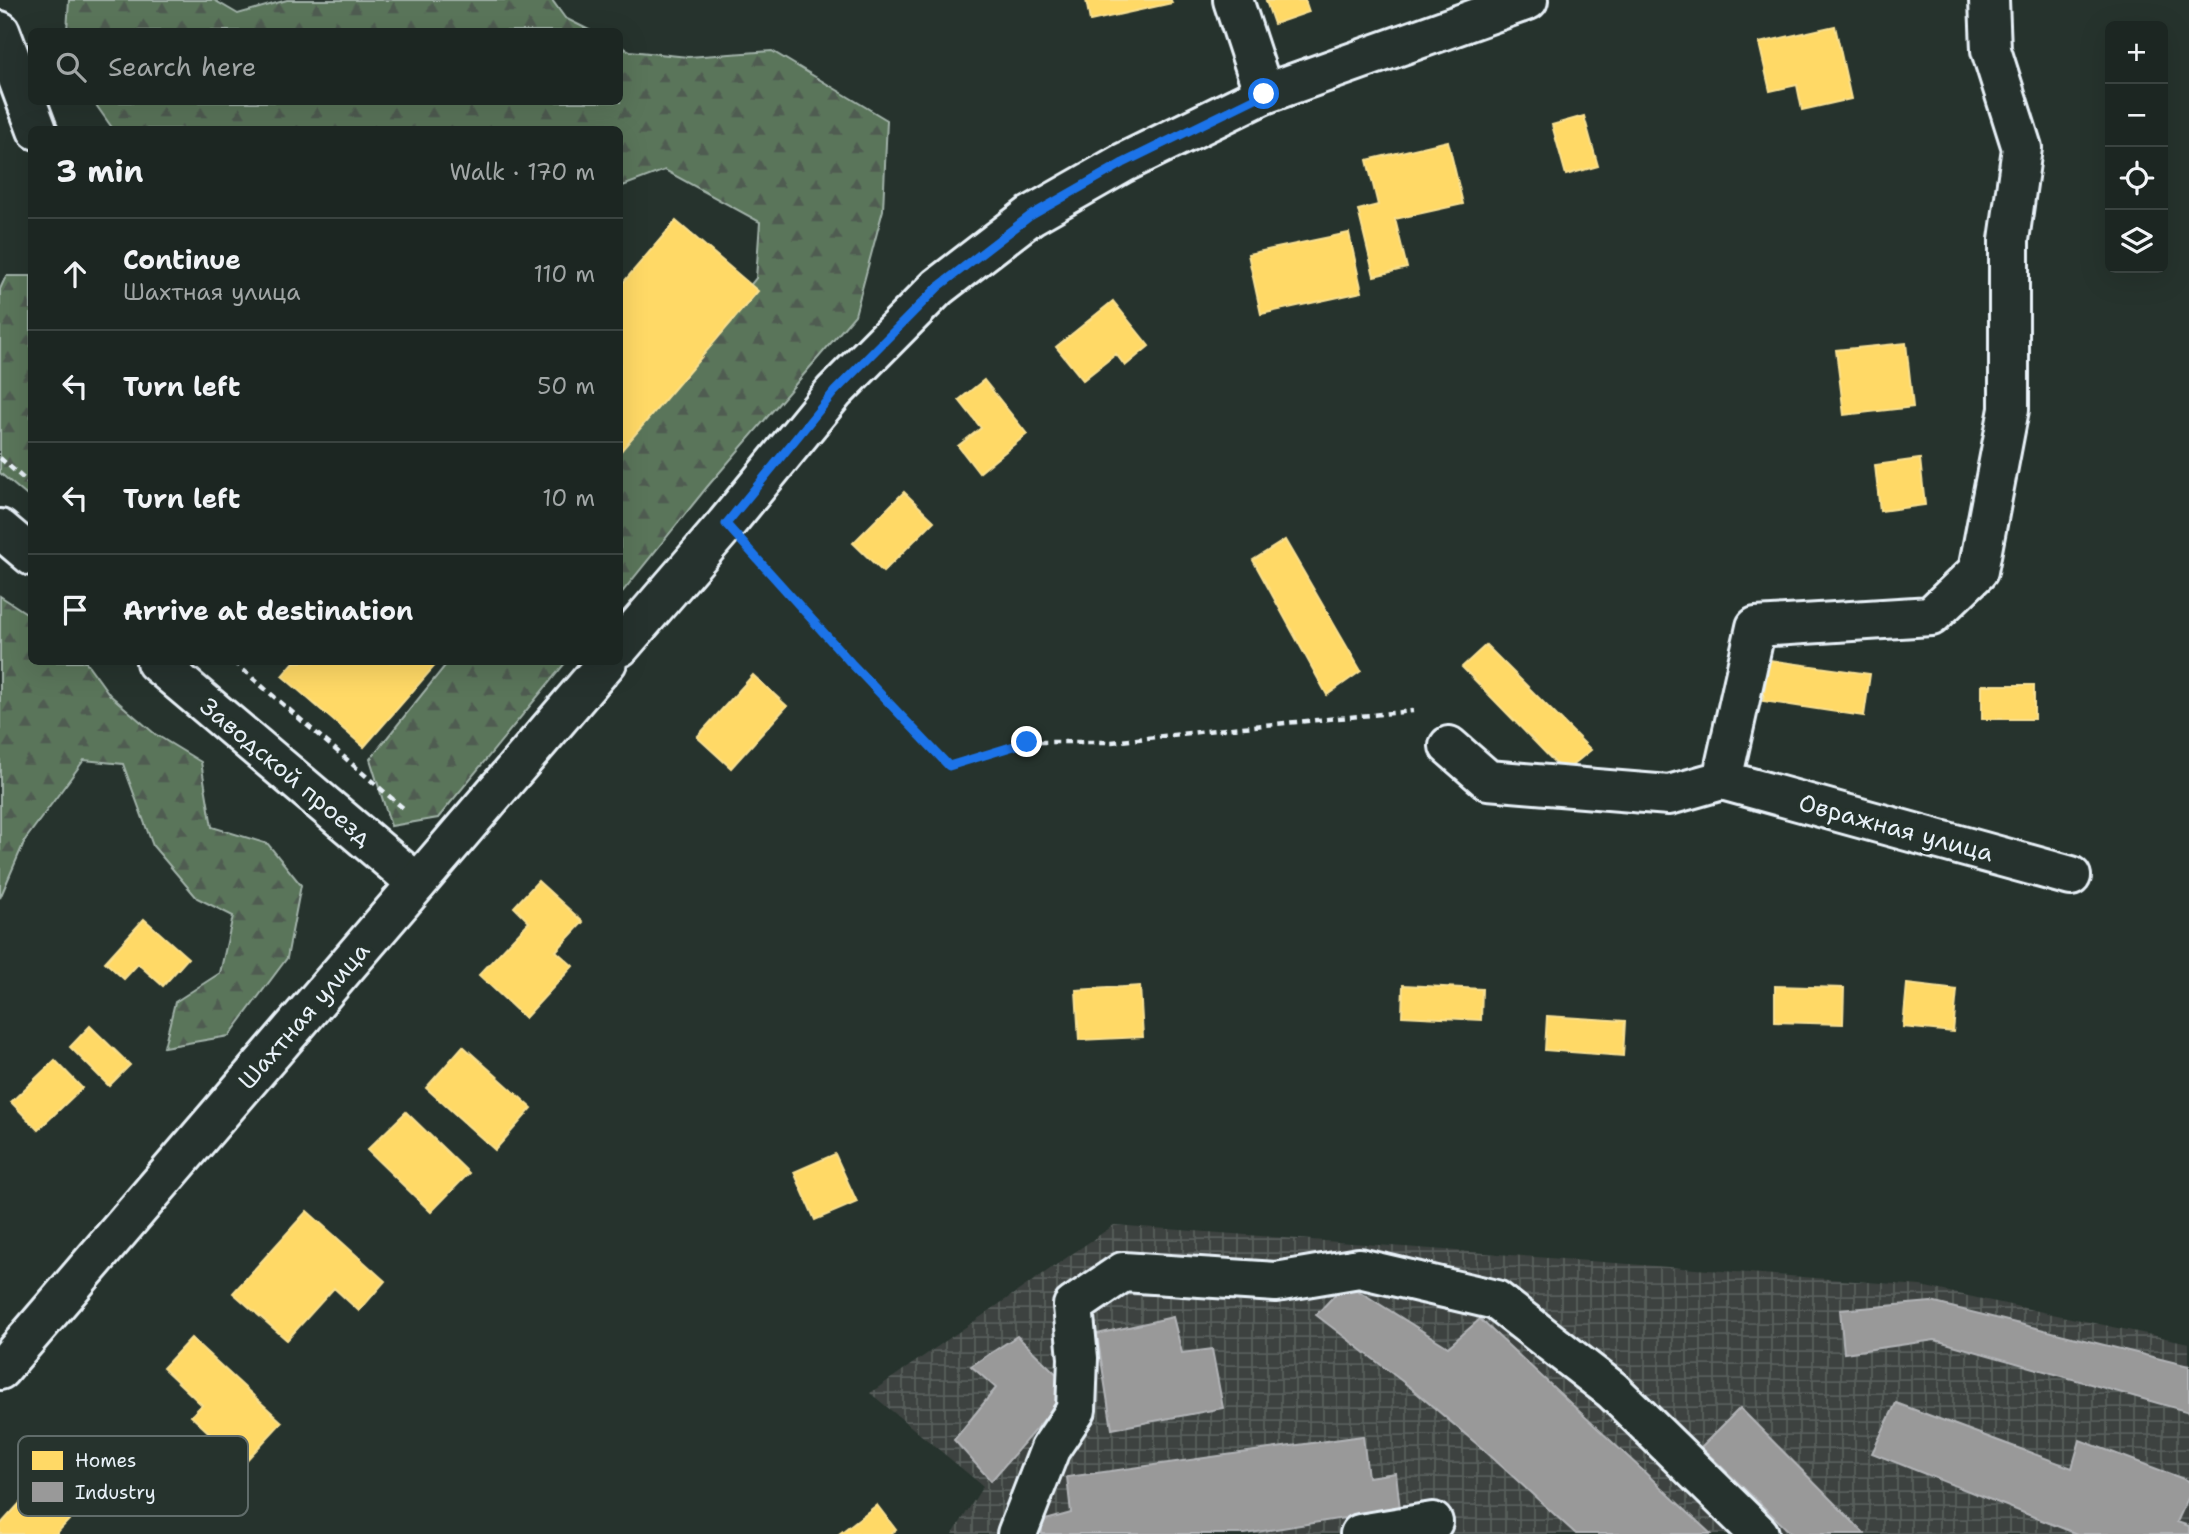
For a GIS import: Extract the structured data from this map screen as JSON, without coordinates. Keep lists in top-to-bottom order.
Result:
{
  "streets": {
    "main road": ["Заводской проезд", "Овражная улица", "Шахтная улица"]
  },
  "crossings": [
    ["Заводской проезд", "Шахтная улица"]
  ],
  "legend": ["Homes", "Industry"],
  "page": {
    "map_buttons": ["+", "−"],
    "search": "Search here",
    "heading": ["3 min", "Walk · 170 m"],
    "list": [
      ["Continue", "Шахтная улица", "110 m"],
      ["Turn left", "50 m"],
      ["Turn left", "10 m"],
      "Arrive at destination"
    ]
  }
}
